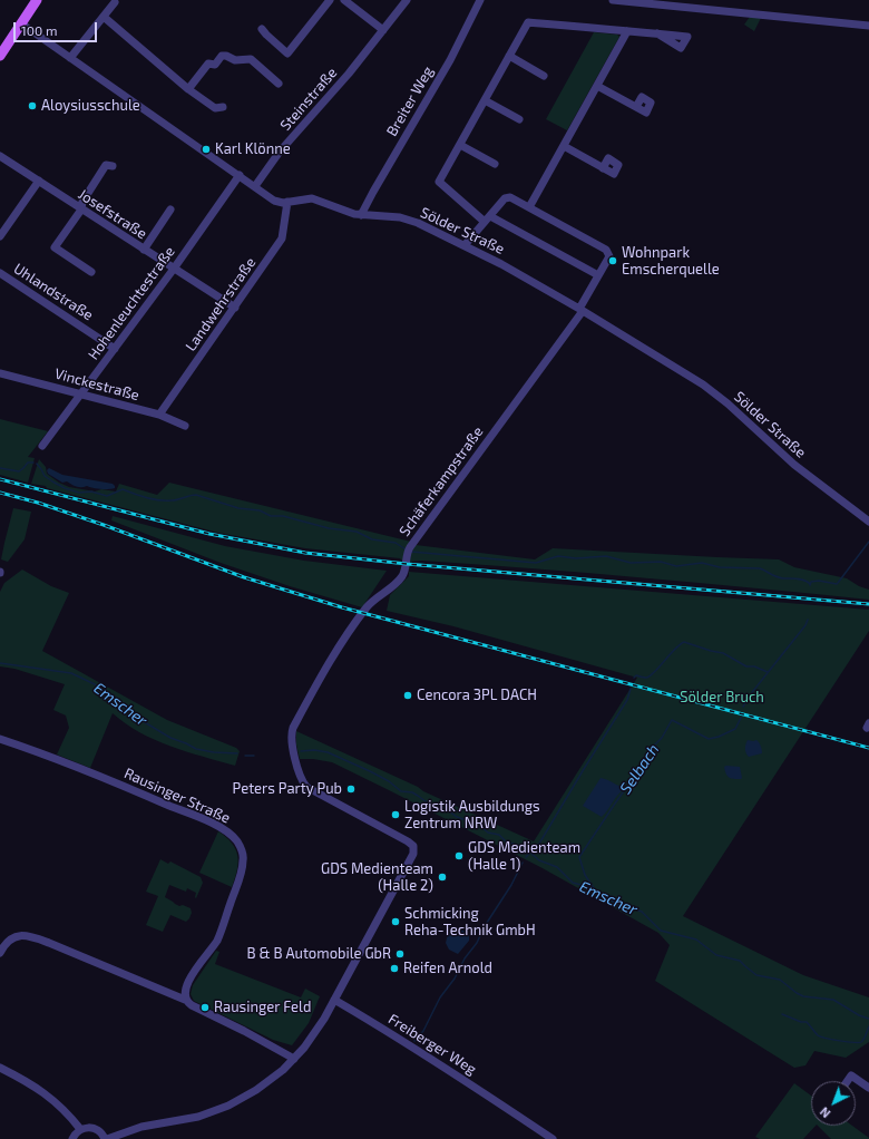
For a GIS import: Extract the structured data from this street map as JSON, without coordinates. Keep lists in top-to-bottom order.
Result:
{
  "streets": {
    "street": [
      "Steinstraße",
      "Breiter Weg",
      "Josefstraße",
      "Sölder Straße",
      "Uhlandstraße",
      "Hohenleuchtestraße",
      "Landwehrstraße",
      "Vinckestraße",
      "Schäferkampstraße",
      "Rausinger Straße",
      "Freiberger Weg"
    ]
  },
  "crossings": [
    ["Steinstraße", "Sölder Straße"],
    ["Breiter Weg", "Sölder Straße"],
    ["Josefstraße", "Hohenleuchtestraße"],
    ["Josefstraße", "Landwehrstraße"],
    ["Sölder Straße", "Hohenleuchtestraße"],
    ["Sölder Straße", "Landwehrstraße"],
    ["Sölder Straße", "Schäferkampstraße"],
    ["Uhlandstraße", "Hohenleuchtestraße"],
    ["Hohenleuchtestraße", "Vinckestraße"],
    ["Landwehrstraße", "Vinckestraße"],
    ["Schäferkampstraße", "Freiberger Weg"]
  ],
  "water": ["Emscher", "Selbach"],
  "parks": ["Sölder Bruch"],
  "places": [
    "Aloysiusschule",
    "Karl Klönne",
    "Wohnpark Emscherquelle",
    "Cencora 3PL DACH",
    "Peters Party Pub",
    "Logistik Ausbildungs Zentrum NRW",
    "GDS Medienteam (Halle 1)",
    "GDS Medienteam (Halle 2)",
    "Schmicking Reha-Technik GmbH",
    "B & B Automobile GbR",
    "Reifen Arnold",
    "Rausinger Feld"
  ],
  "scale_bar": "100 m",
  "north": "bottom left"
}
